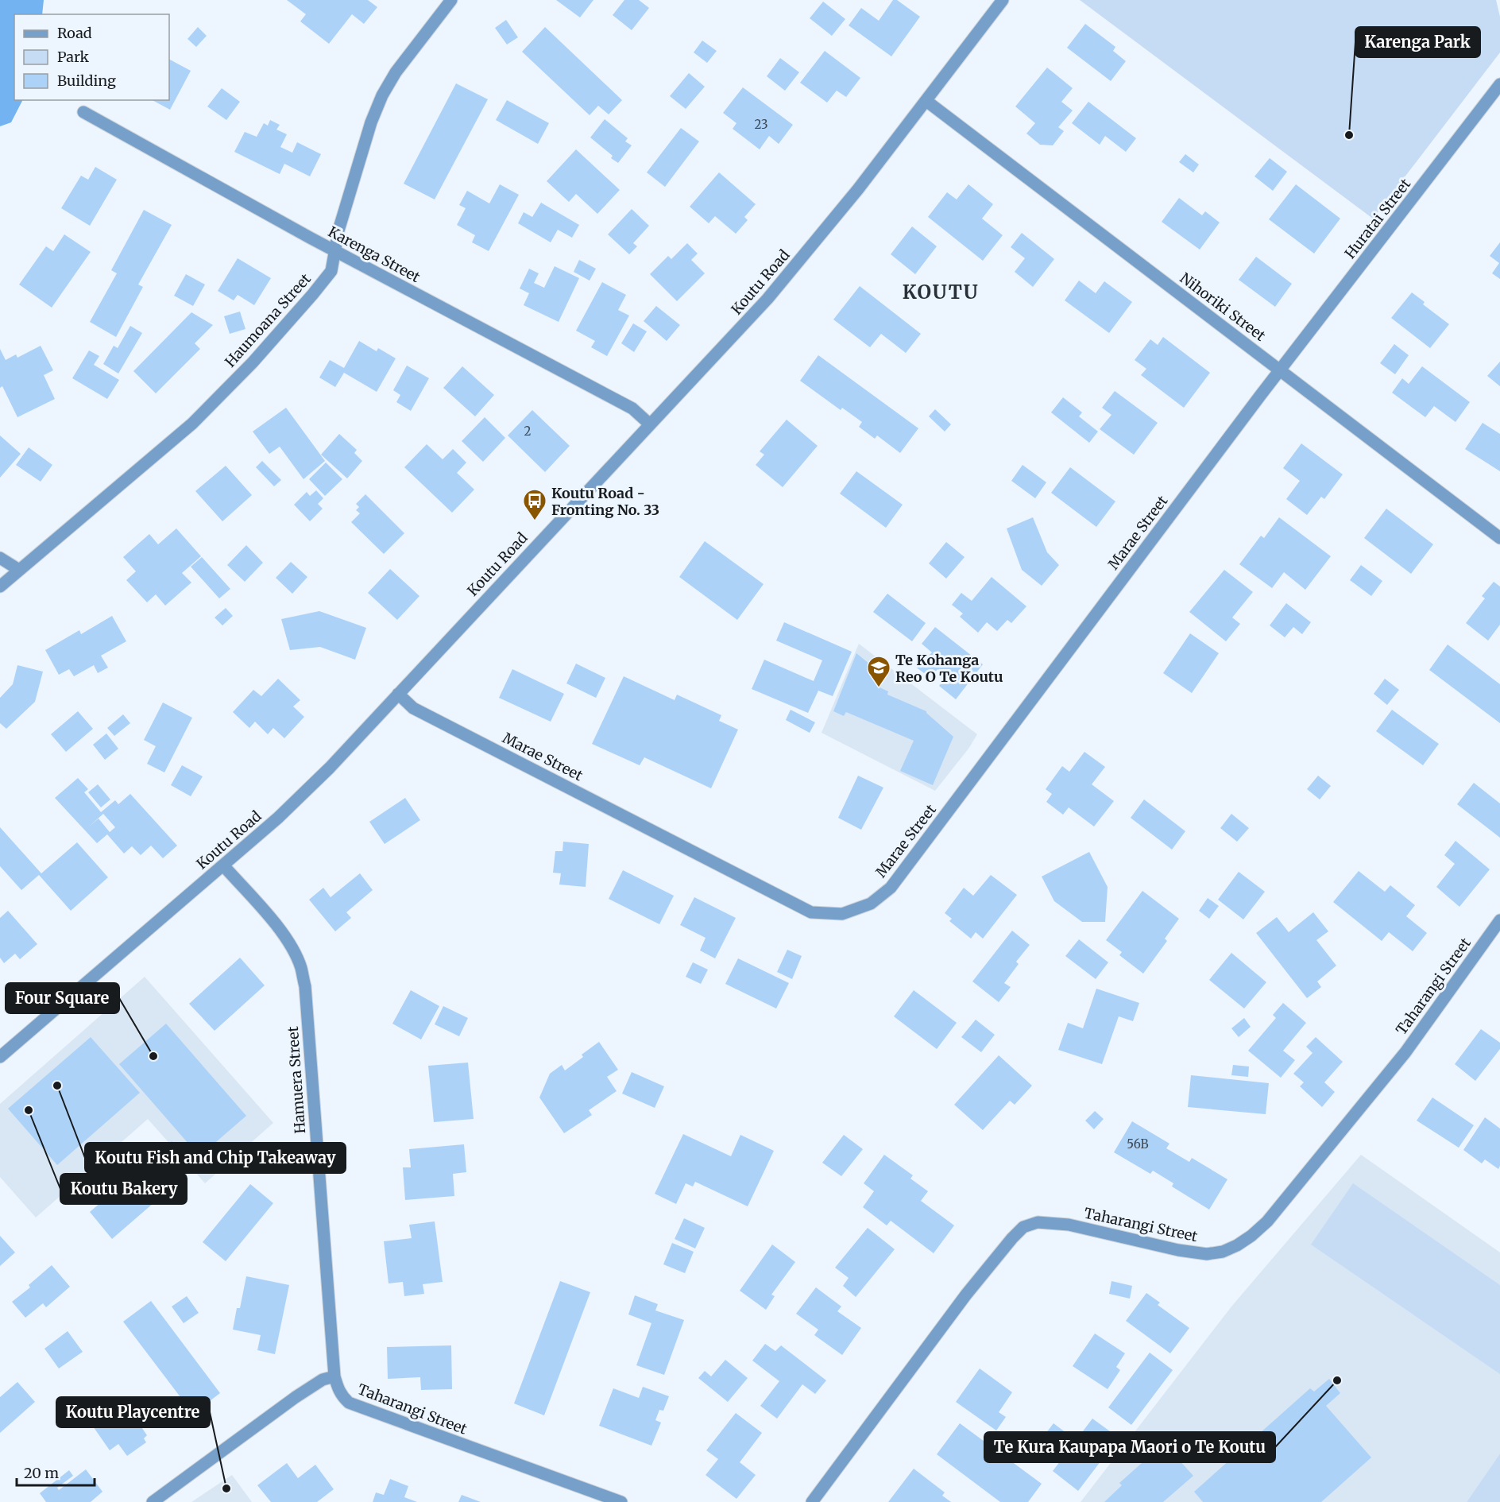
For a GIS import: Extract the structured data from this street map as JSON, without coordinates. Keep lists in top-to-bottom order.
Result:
{
  "streets": {
    "street": [
      "Huratai Street",
      "Karenga Street",
      "Koutu Road",
      "Nihoriki Street",
      "Haumoana Street",
      "Marae Street",
      "Taharangi Street",
      "Hamuera Street"
    ]
  },
  "crossings": [
    ["Huratai Street", "Nihoriki Street"],
    ["Huratai Street", "Marae Street"],
    ["Karenga Street", "Koutu Road"],
    ["Karenga Street", "Haumoana Street"],
    ["Koutu Road", "Nihoriki Street"],
    ["Koutu Road", "Marae Street"],
    ["Koutu Road", "Hamuera Street"],
    ["Nihoriki Street", "Marae Street"],
    ["Taharangi Street", "Hamuera Street"]
  ],
  "districts": ["KOUTU"],
  "places": {
    "other": [
      "Karenga Park",
      "Four Square",
      "Koutu Fish and Chip Takeaway",
      "Koutu Bakery",
      "Te Kura Kaupapa Maori o Te Koutu",
      "Koutu Playcentre"
    ],
    "bus stop": ["Koutu Road - Fronting No. 33"],
    "school or university": ["Te Kohanga Reo O Te Koutu"]
  },
  "house_numbers": ["23", "2", "56B"],
  "legend": ["Road", "Park", "Building"],
  "scale_bar": "20 m"
}
